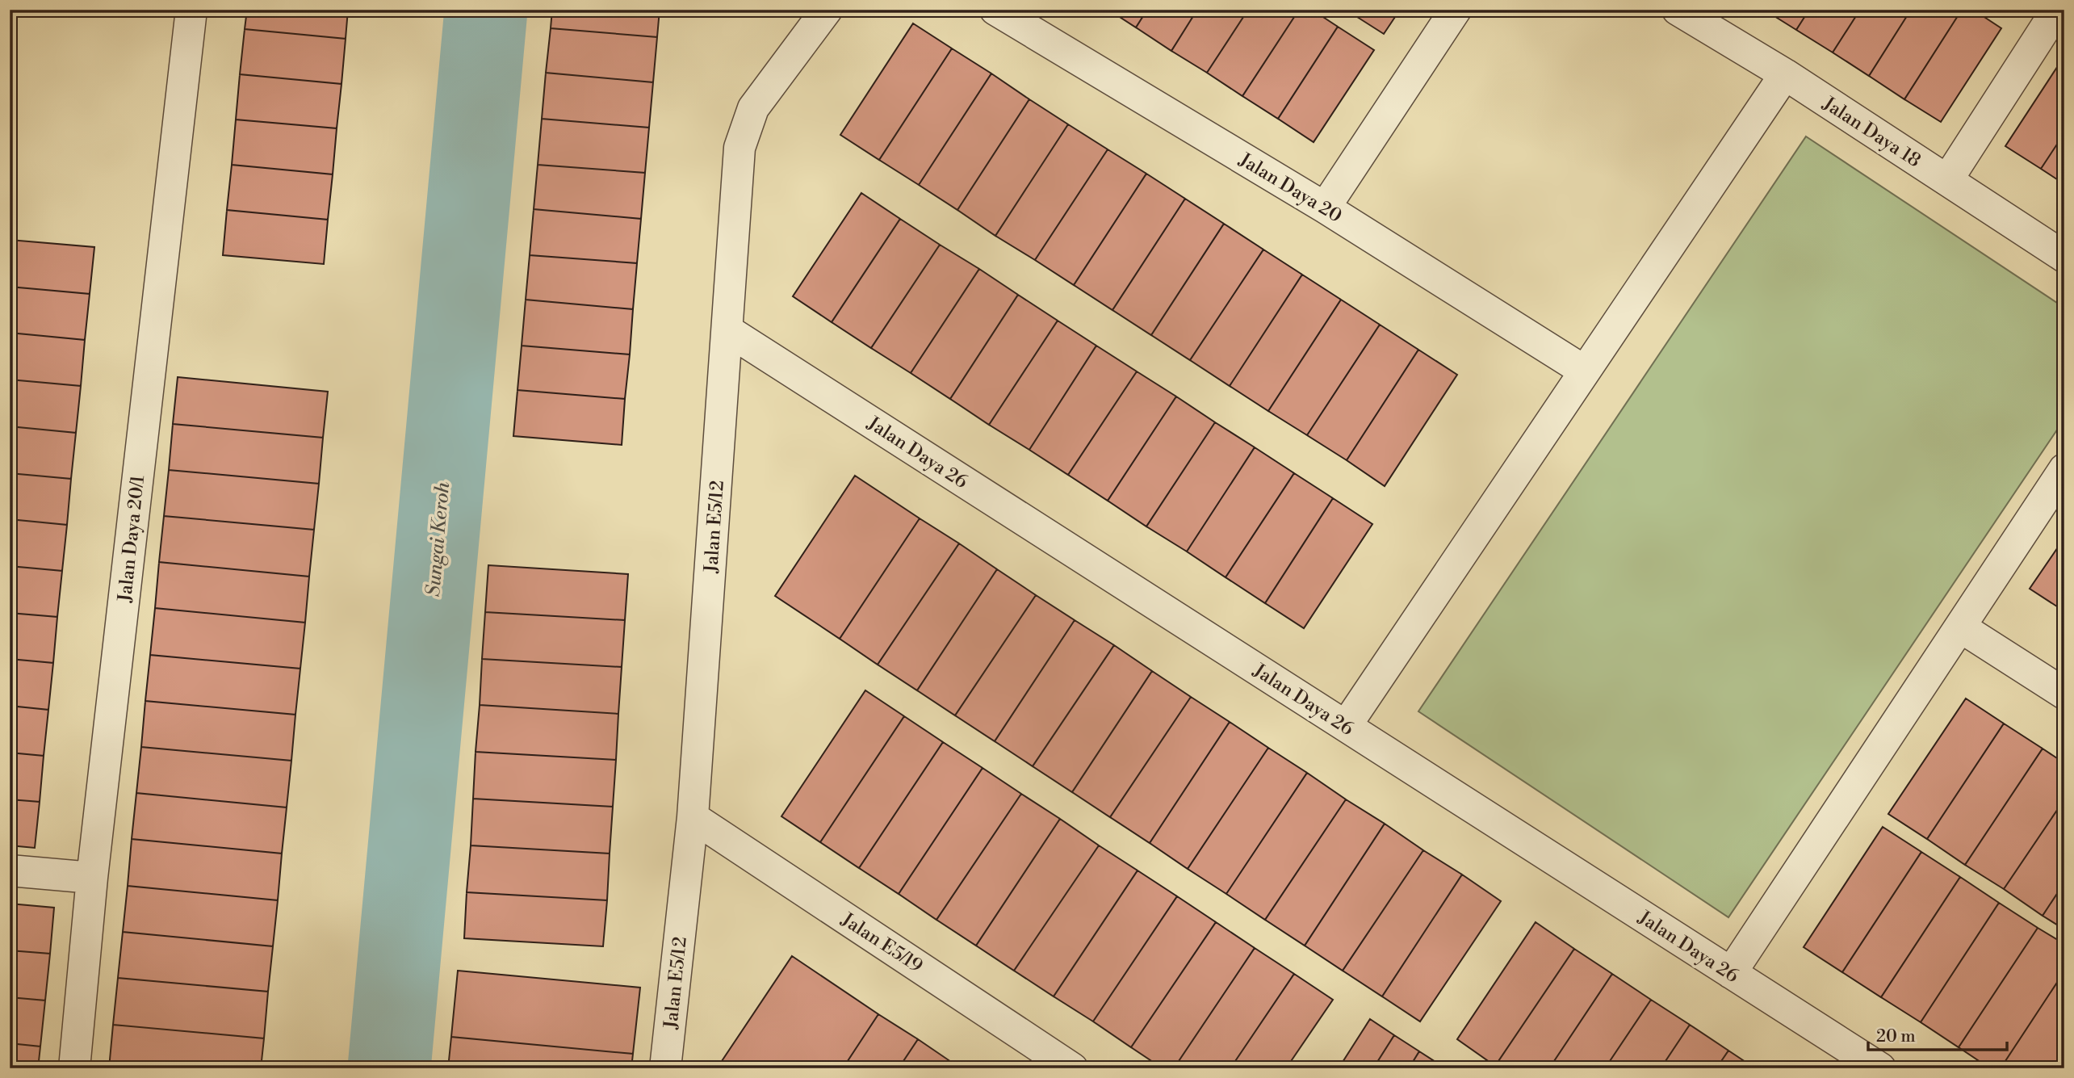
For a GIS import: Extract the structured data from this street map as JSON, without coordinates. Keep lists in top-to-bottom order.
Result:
{
  "streets": {
    "street": [
      "Jalan Daya 18",
      "Jalan Daya 20",
      "Jalan Daya 26",
      "Jalan E5/12",
      "Jalan Daya 20/1",
      "Jalan E5/19"
    ]
  },
  "crossings": [
    ["Jalan Daya 26", "Jalan E5/12"],
    ["Jalan E5/12", "Jalan E5/19"]
  ],
  "water": ["Sungai Keroh"],
  "scale_bar": "20 m"
}
